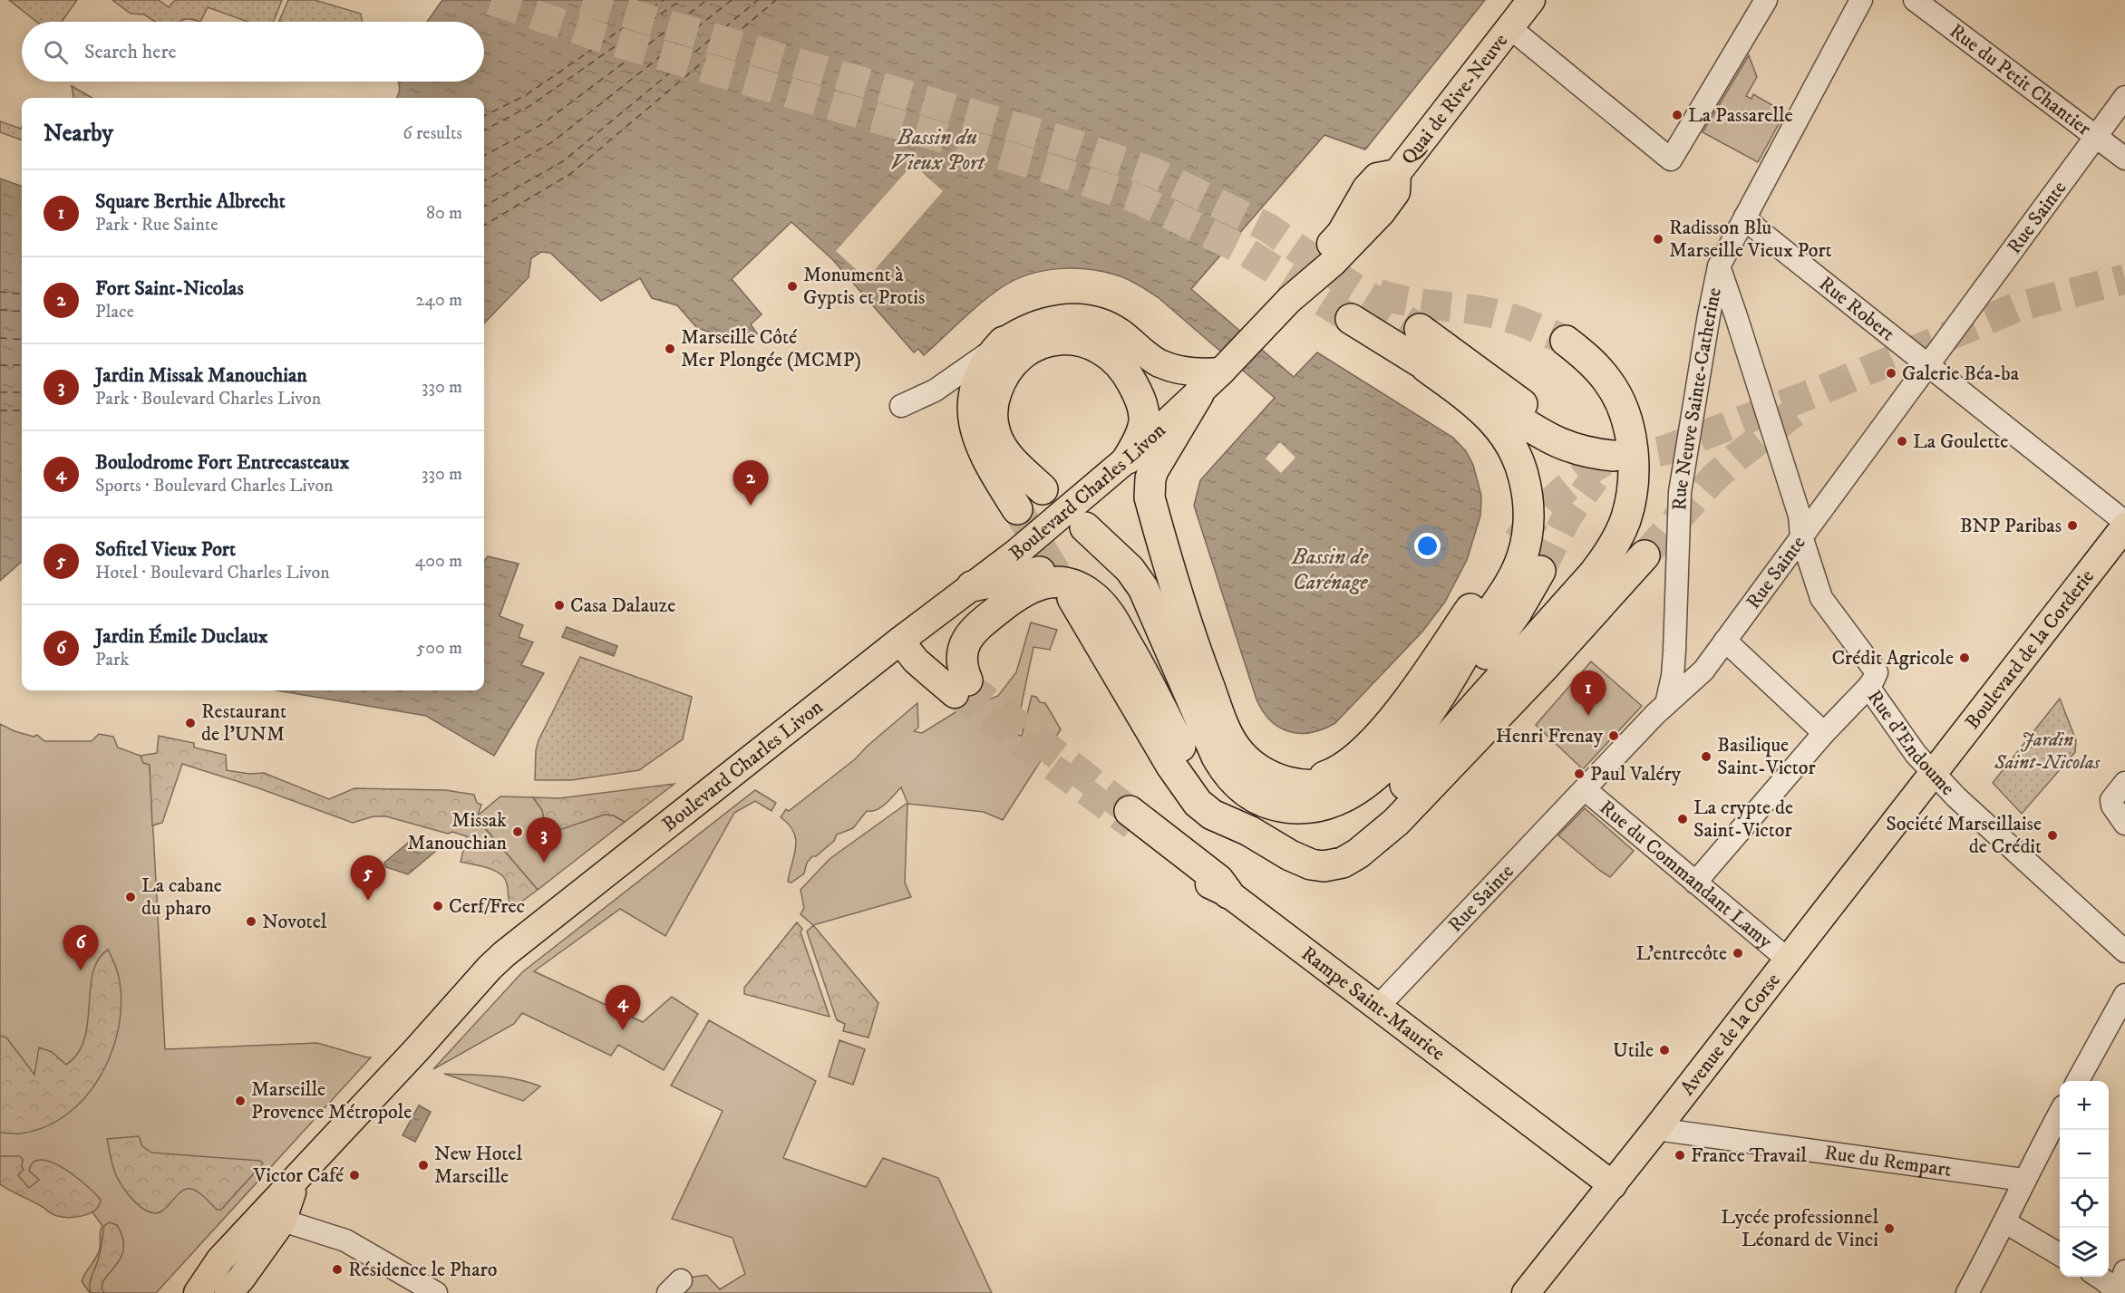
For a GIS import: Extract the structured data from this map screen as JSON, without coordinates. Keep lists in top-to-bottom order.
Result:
{
  "streets": {
    "main road": [
      "Quai de Rive-Neuve",
      "Boulevard Charles Livon",
      "Boulevard de la Corderie",
      "Rampe Saint-Maurice",
      "Avenue de la Corse"
    ],
    "street": [
      "Rue du Petit Chantier",
      "Rue Sainte",
      "Rue Robert",
      "Rue Neuve Sainte-Catherine",
      "Rue d'Endoume",
      "Rue du Commandant Lamy",
      "Rue du Rempart"
    ]
  },
  "crossings": [
    ["Rue du Petit Chantier", "Rue Sainte"],
    ["Quai de Rive-Neuve", "Boulevard Charles Livon"],
    ["Rue Sainte", "Rue Robert"],
    ["Rue Sainte", "Rue Neuve Sainte-Catherine"],
    ["Rue Sainte", "Rue d'Endoume"],
    ["Rue Sainte", "Rue du Commandant Lamy"],
    ["Rue Sainte", "Rampe Saint-Maurice"],
    ["Rue Robert", "Rue Neuve Sainte-Catherine"],
    ["Rue Robert", "Boulevard de la Corderie"],
    ["Rue Neuve Sainte-Catherine", "Rue d'Endoume"],
    ["Boulevard de la Corderie", "Rue d'Endoume"],
    ["Boulevard de la Corderie", "Avenue de la Corse"],
    ["Rue d'Endoume", "Avenue de la Corse"],
    ["Rue du Commandant Lamy", "Avenue de la Corse"],
    ["Rampe Saint-Maurice", "Avenue de la Corse"],
    ["Avenue de la Corse", "Rue du Rempart"]
  ],
  "water": ["Bassin du Vieux Port", "Bassin de Carénage"],
  "parks": ["Jardin Saint-Nicolas"],
  "places": [
    "La Passarelle",
    "Radisson Blu Marseille Vieux Port",
    "Monument à Gyptis et Protis",
    "Marseille Côté Mer Plongée (MCMP)",
    "Galerie Béa-ba",
    "La Goulette",
    "BNP Paribas",
    "Casa Dalauze",
    "Crédit Agricole",
    "Restaurant de l'UNM",
    "Henri Frenay",
    "Basilique Saint-Victor",
    "Paul Valéry",
    "La crypte de Saint-Victor",
    "Missak Manouchian",
    "Société Marseillaise de Crédit",
    "La cabane du pharo",
    "Cerf/Frec",
    "Novotel",
    "L'entrecôte",
    "Utile",
    "Marseille Provence Métropole",
    "France Travail",
    "New Hotel Marseille",
    "Victor Café",
    "Lycée professionnel Léonard de Vinci",
    "Résidence le Pharo"
  ],
  "page": {
    "search": "Search here",
    "heading": ["Nearby", "6 results"],
    "list": [
      {
        "mark": "1",
        "name": "Square Berthie Albrecht",
        "note": "Park · Rue Sainte",
        "value": "80 m"
      },
      {
        "mark": "2",
        "name": "Fort Saint-Nicolas",
        "note": "Place",
        "value": "240 m"
      },
      {
        "mark": "3",
        "name": "Jardin Missak Manouchian",
        "note": "Park · Boulevard Charles Livon",
        "value": "330 m"
      },
      {
        "mark": "4",
        "name": "Boulodrome Fort Entrecasteaux",
        "note": "Sports · Boulevard Charles Livon",
        "value": "330 m"
      },
      {
        "mark": "5",
        "name": "Sofitel Vieux Port",
        "note": "Hotel · Boulevard Charles Livon",
        "value": "400 m"
      },
      {
        "mark": "6",
        "name": "Jardin Émile Duclaux",
        "note": "Park",
        "value": "500 m"
      }
    ],
    "pins": [
      "2",
      "1",
      "3",
      "5",
      "6",
      "4"
    ],
    "map_buttons": ["+", "−"]
  }
}
